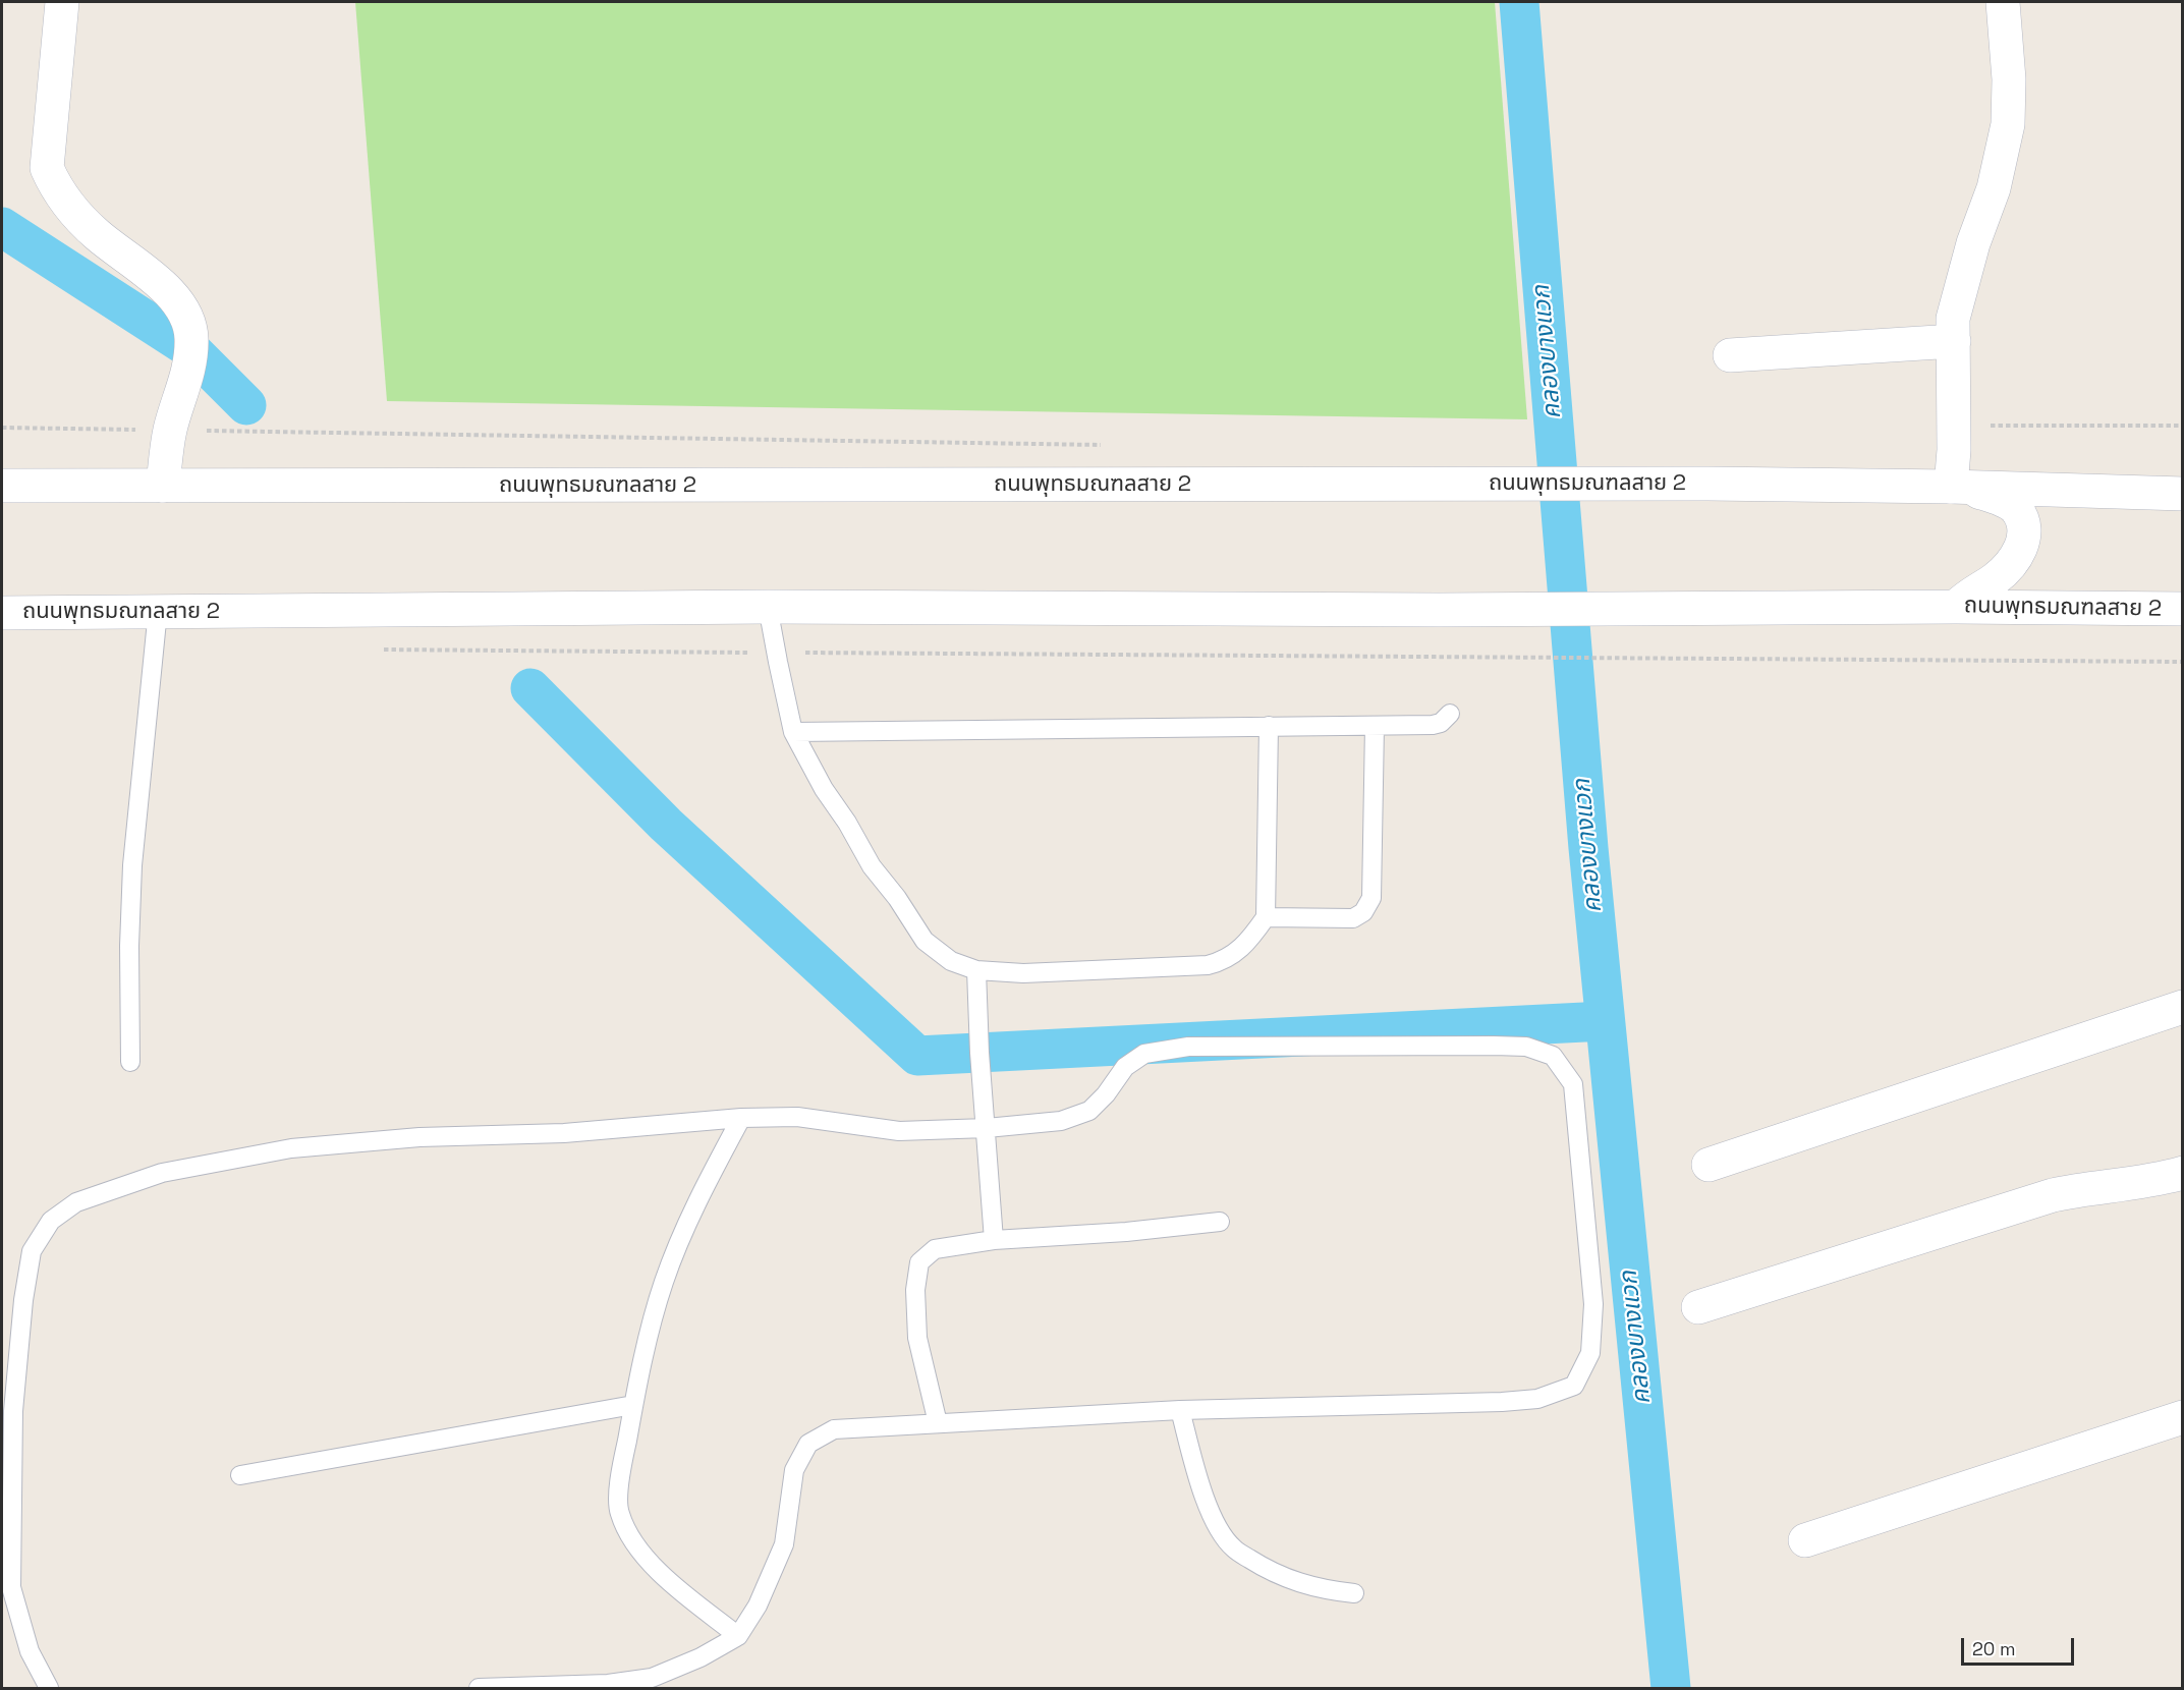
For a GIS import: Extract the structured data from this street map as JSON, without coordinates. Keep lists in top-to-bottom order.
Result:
{
  "streets": {
    "main road": ["ถนนพุทธมณฑลสาย 2"]
  },
  "water": ["คลองบางแวก"],
  "scale_bar": "20 m"
}
